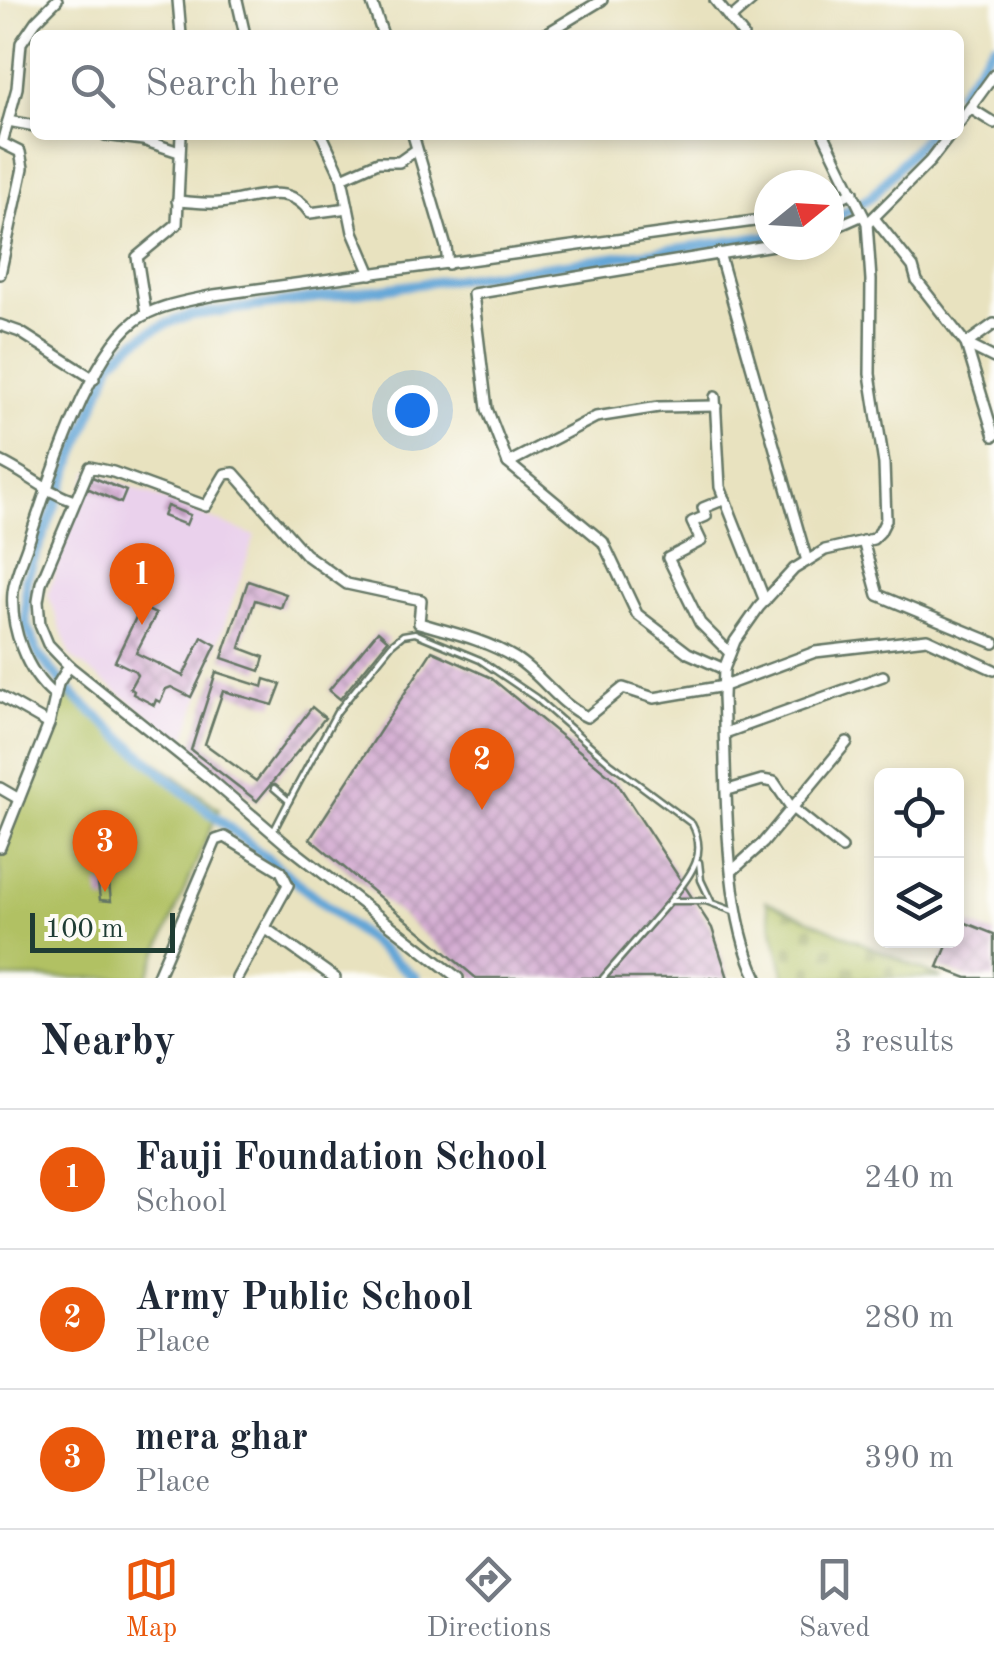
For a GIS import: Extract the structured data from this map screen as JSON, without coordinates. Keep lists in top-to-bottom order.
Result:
{
  "scale_bar": "100 m",
  "north": "right",
  "page": {
    "search": "Search here",
    "pins": ["1", "2", "3"],
    "scale": "100 m",
    "heading": ["Nearby", "3 results"],
    "list": [
      {
        "mark": "1",
        "name": "Fauji Foundation School",
        "note": "School",
        "value": "240 m"
      },
      {
        "mark": "2",
        "name": "Army Public School",
        "note": "Place",
        "value": "280 m"
      },
      {
        "mark": "3",
        "name": "mera ghar",
        "note": "Place",
        "value": "390 m"
      }
    ],
    "nav": ["Map", "Directions", "Saved"]
  }
}
